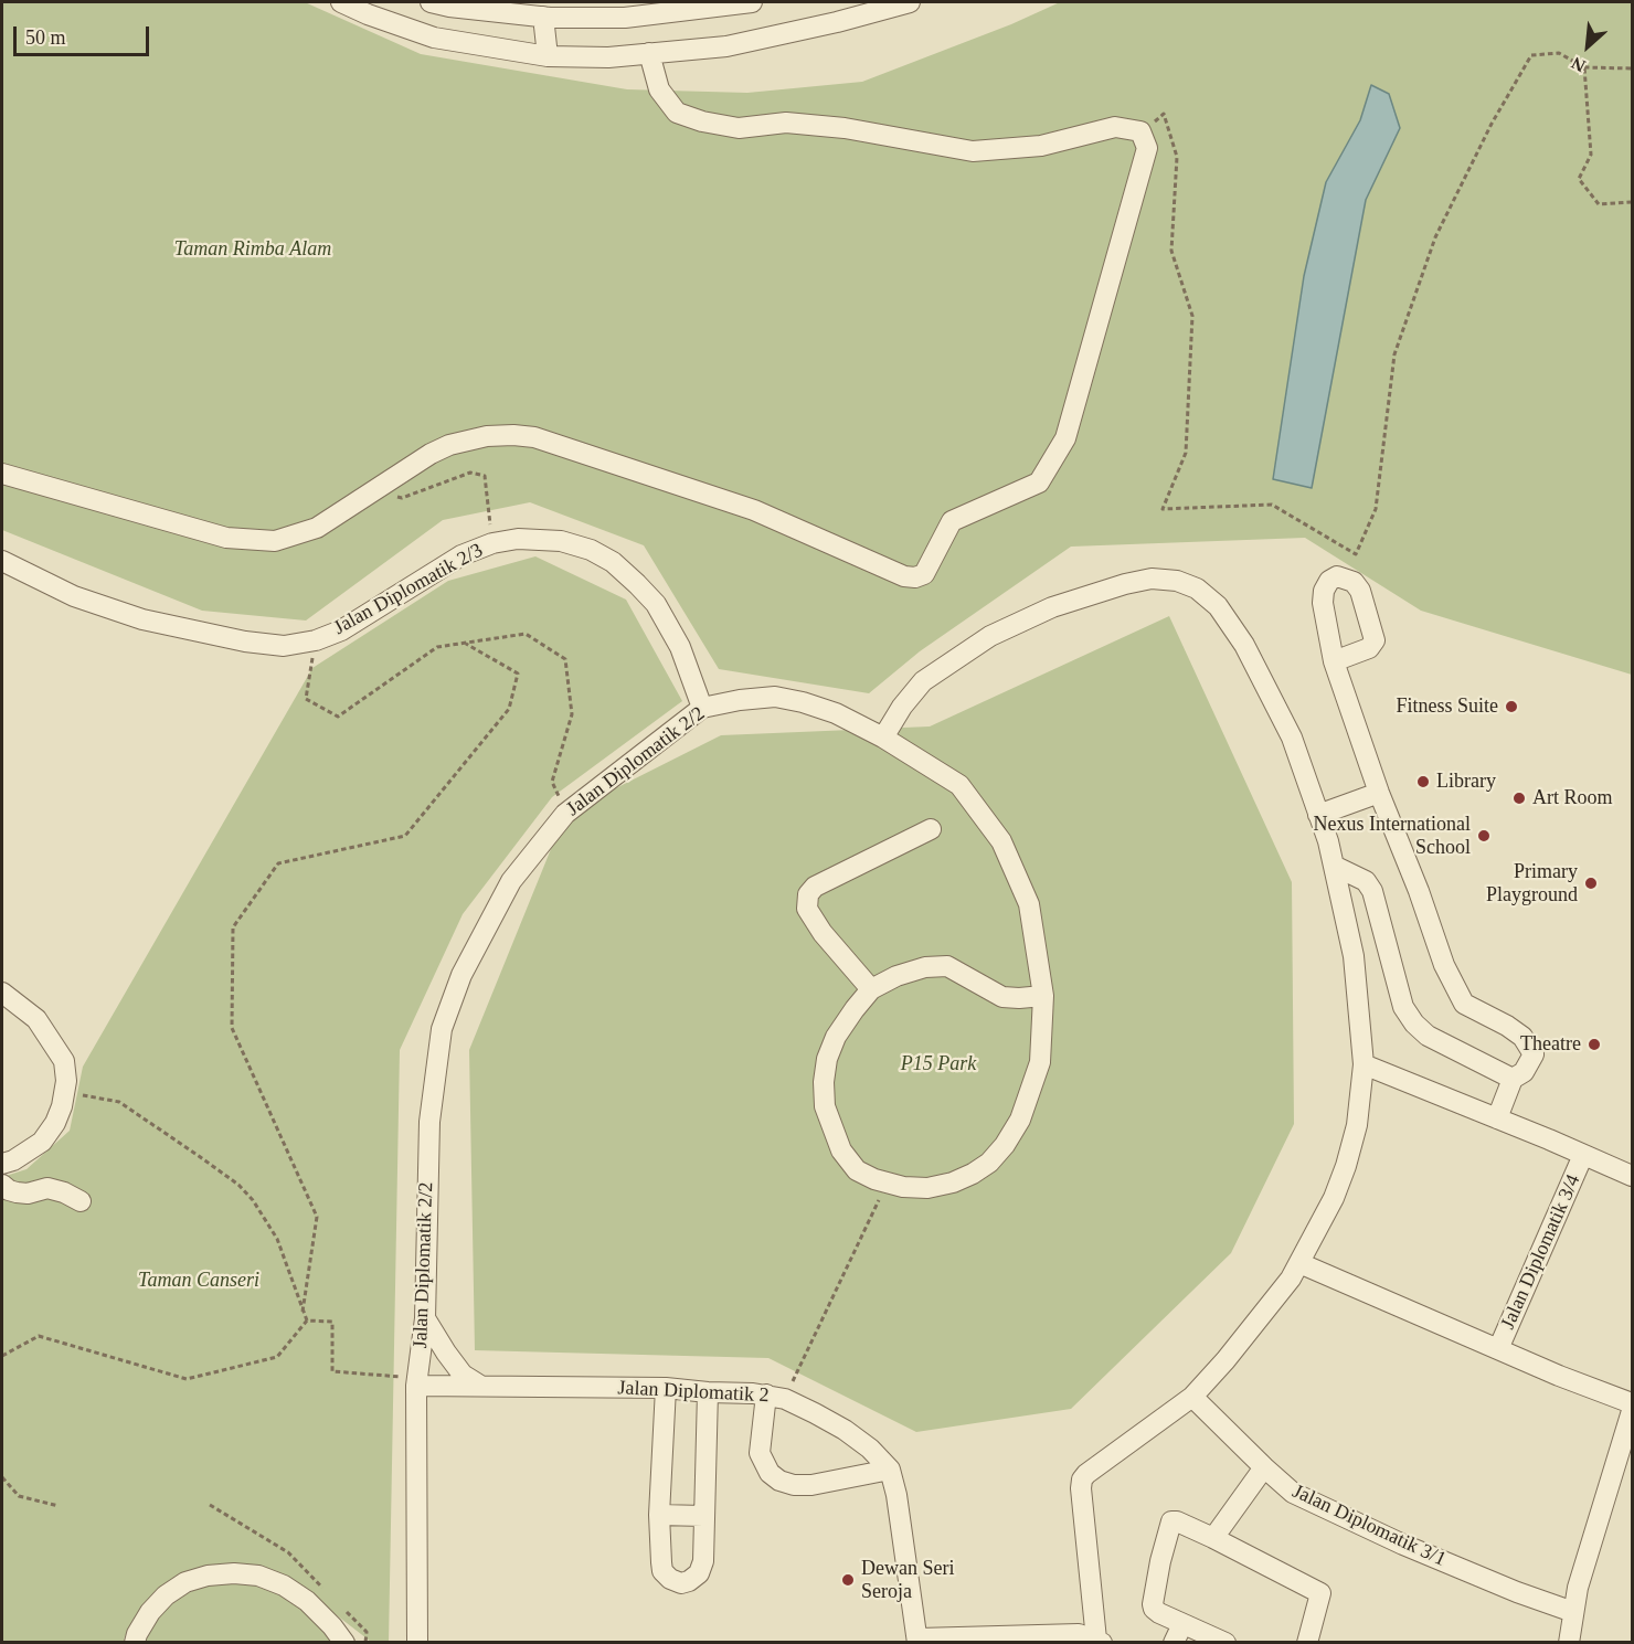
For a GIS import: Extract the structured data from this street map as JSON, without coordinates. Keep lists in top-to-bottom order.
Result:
{
  "streets": {
    "street": [
      "Jalan Diplomatik 2/3",
      "Jalan Diplomatik 2/2",
      "Jalan Diplomatik 3/4",
      "Jalan Diplomatik 2",
      "Jalan Diplomatik 3/1"
    ]
  },
  "crossings": [
    ["Jalan Diplomatik 2/3", "Jalan Diplomatik 2/2"],
    ["Jalan Diplomatik 2/2", "Jalan Diplomatik 2"]
  ],
  "parks": ["Taman Rimba Alam", "P15 Park", "Taman Canseri"],
  "places": [
    "Fitness Suite",
    "Library",
    "Art Room",
    "Nexus International School",
    "Primary Playground",
    "Theatre",
    "Dewan Seri Seroja"
  ],
  "scale_bar": "50 m",
  "north": "bottom left"
}
